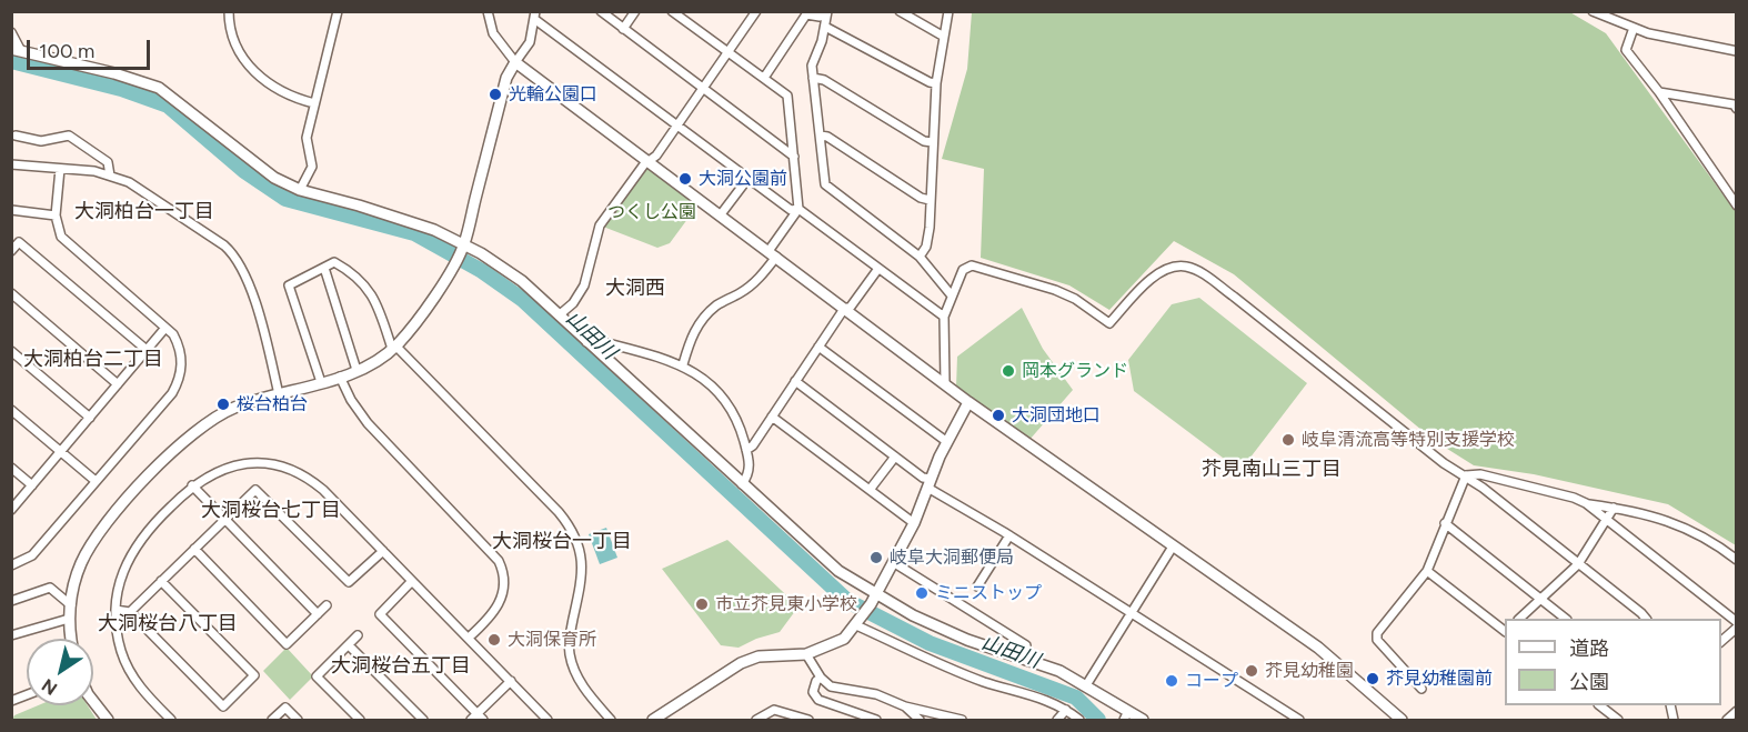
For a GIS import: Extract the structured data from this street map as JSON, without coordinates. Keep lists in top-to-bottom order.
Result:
{
  "districts": [
    "大洞柏台一丁目",
    "大洞西",
    "大洞柏台二丁目",
    "芥見南山三丁目",
    "大洞桜台七丁目",
    "大洞桜台一丁目",
    "大洞桜台八丁目",
    "大洞桜台五丁目"
  ],
  "water": ["山田川"],
  "parks": ["つくし公園"],
  "places": [
    "光輪公園口",
    "大洞公園前",
    "岡本グランド",
    "桜台柏台",
    "大洞団地口",
    "岐阜清流高等特別支援学校",
    "岐阜大洞郵便局",
    "ミニストップ",
    "市立芥見東小学校",
    "大洞保育所",
    "芥見幼稚園",
    "芥見幼稚園前",
    "コープ"
  ],
  "legend": ["道路", "公園"],
  "scale_bar": "100 m",
  "north": "bottom left"
}
